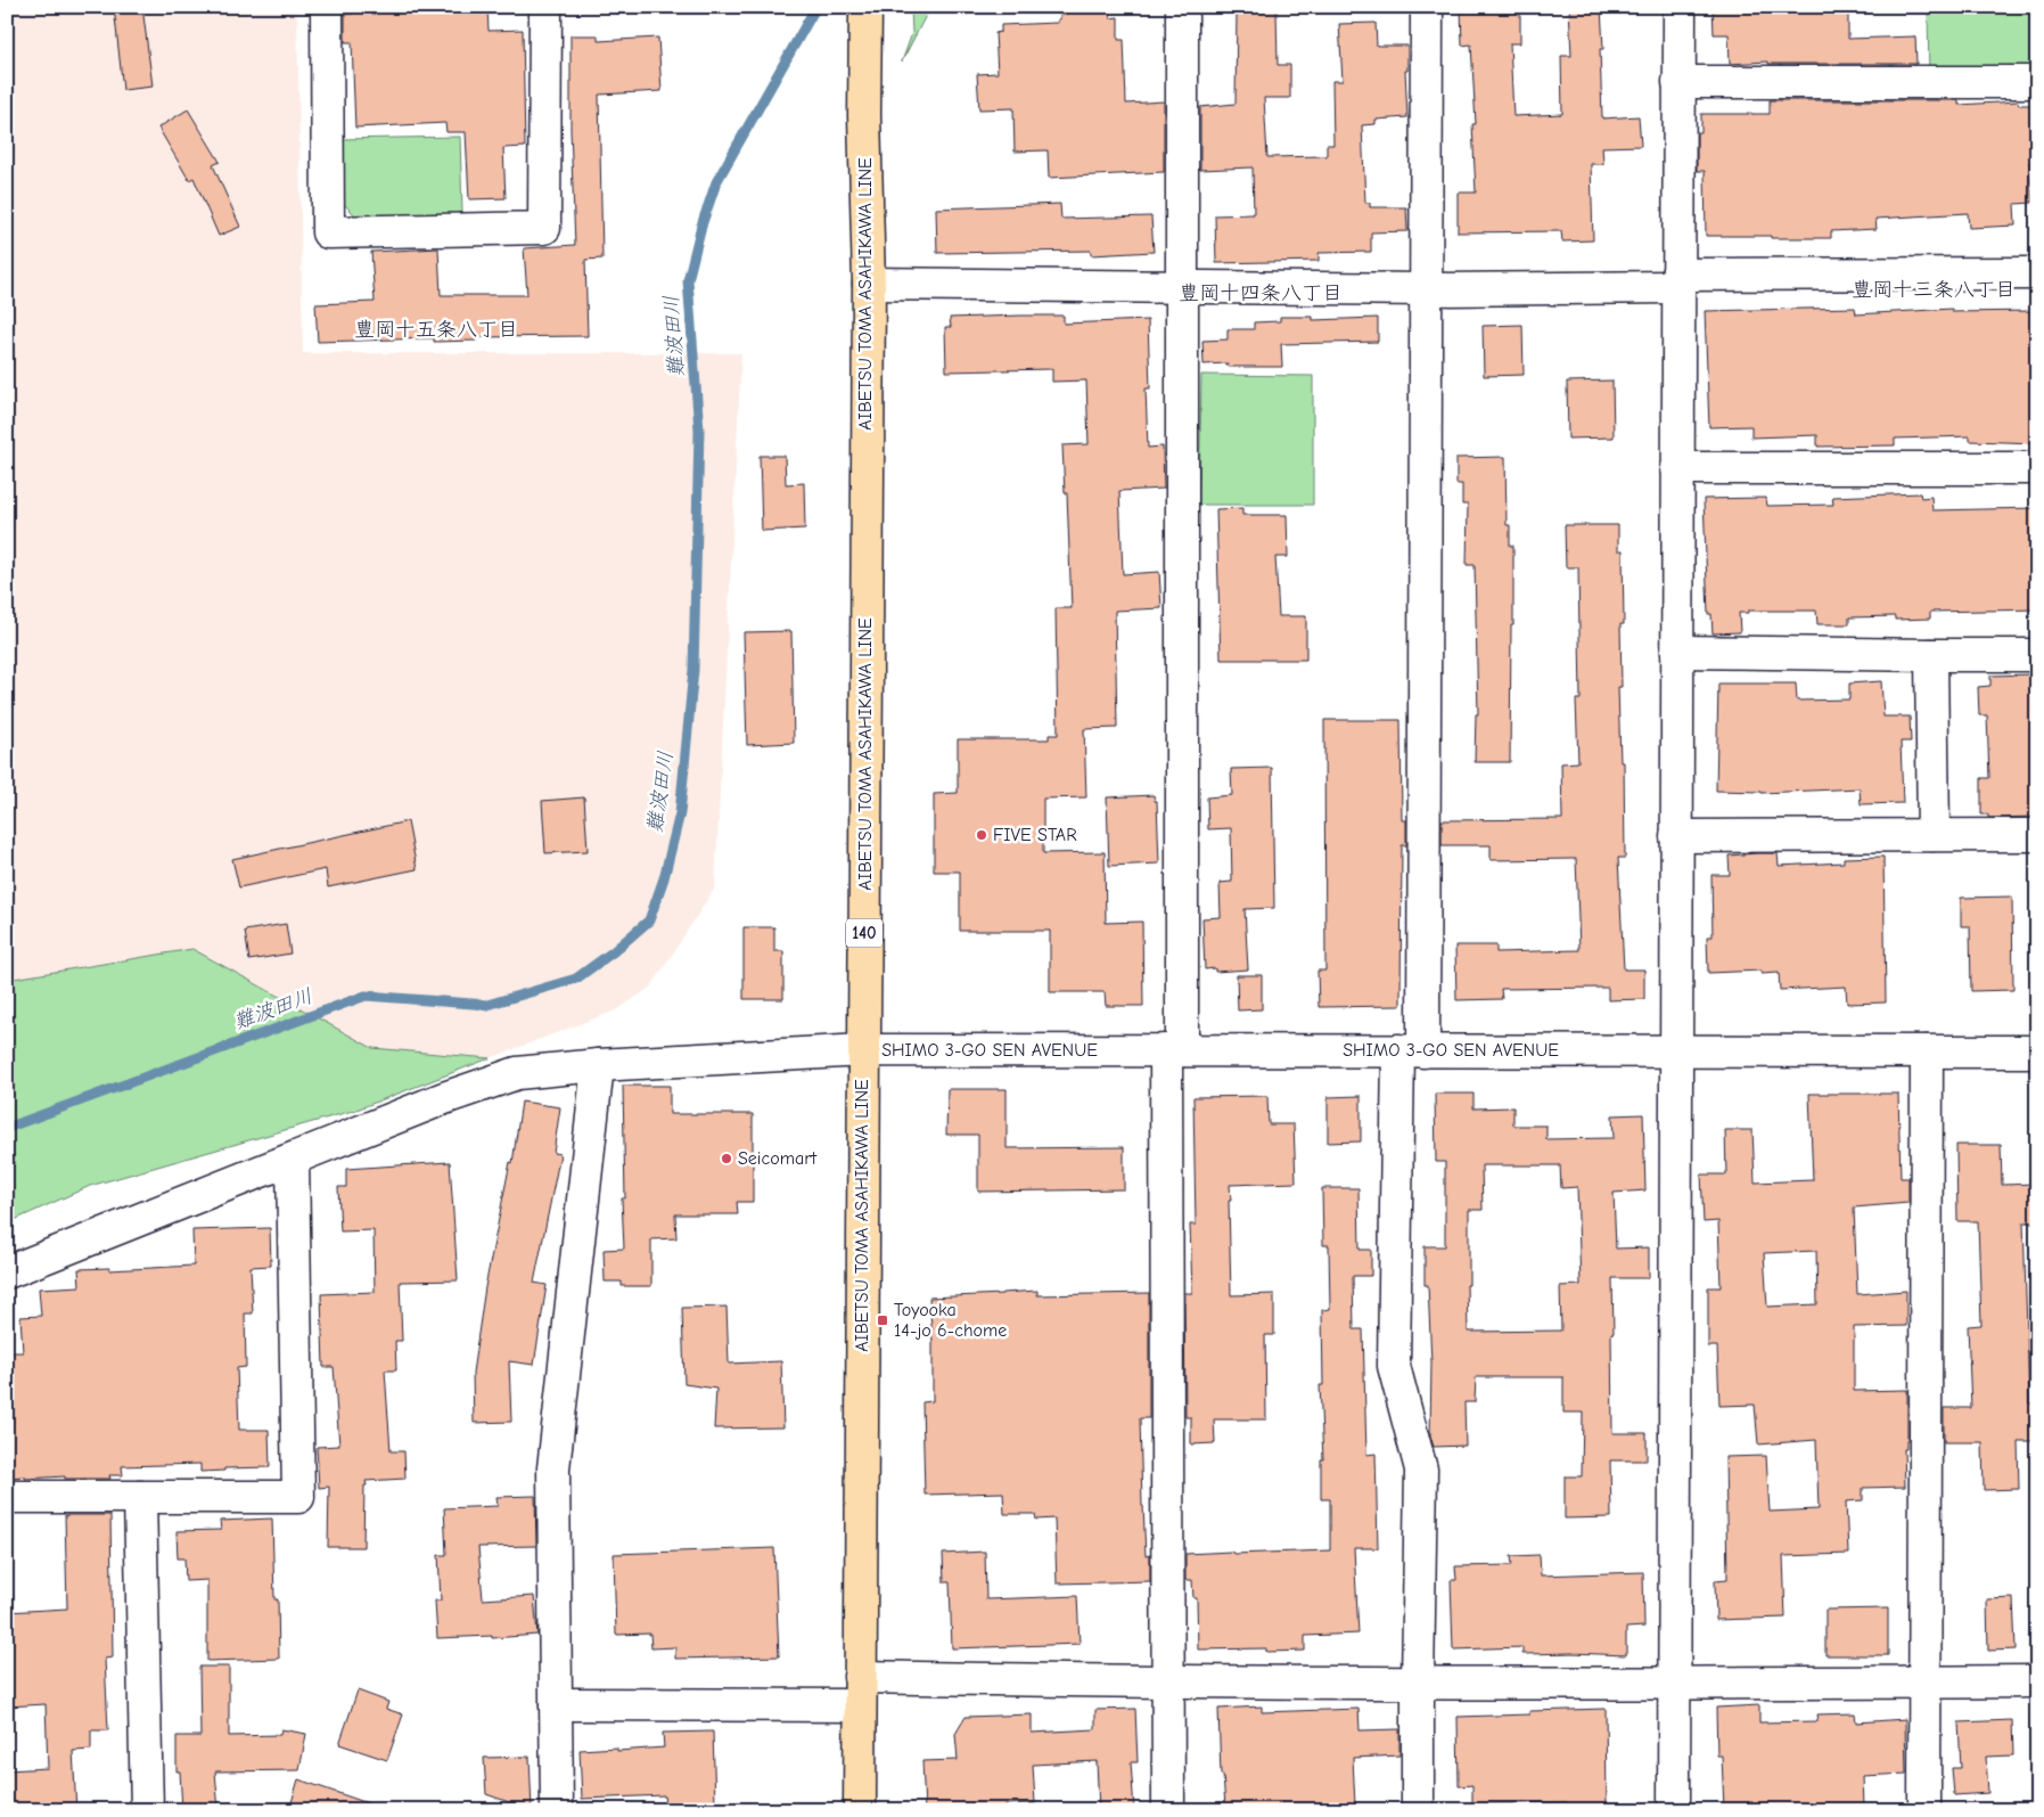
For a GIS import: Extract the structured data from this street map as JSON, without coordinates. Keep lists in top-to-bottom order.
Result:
{
  "streets": {
    "main road": ["AIBETSU TOMA ASAHIKAWA LINE", "140"],
    "street": ["SHIMO 3-GO SEN AVENUE"]
  },
  "crossings": [
    ["AIBETSU TOMA ASAHIKAWA LINE", "SHIMO 3-GO SEN AVENUE"]
  ],
  "districts": ["豊岡十三条八丁目", "豊岡十四条八丁目", "豊岡十五条八丁目"],
  "water": ["難波田川"],
  "places": {
    "other": ["FIVE STAR", "Seicomart"],
    "transit": ["Toyooka 14-jo 6-chome"]
  }
}
